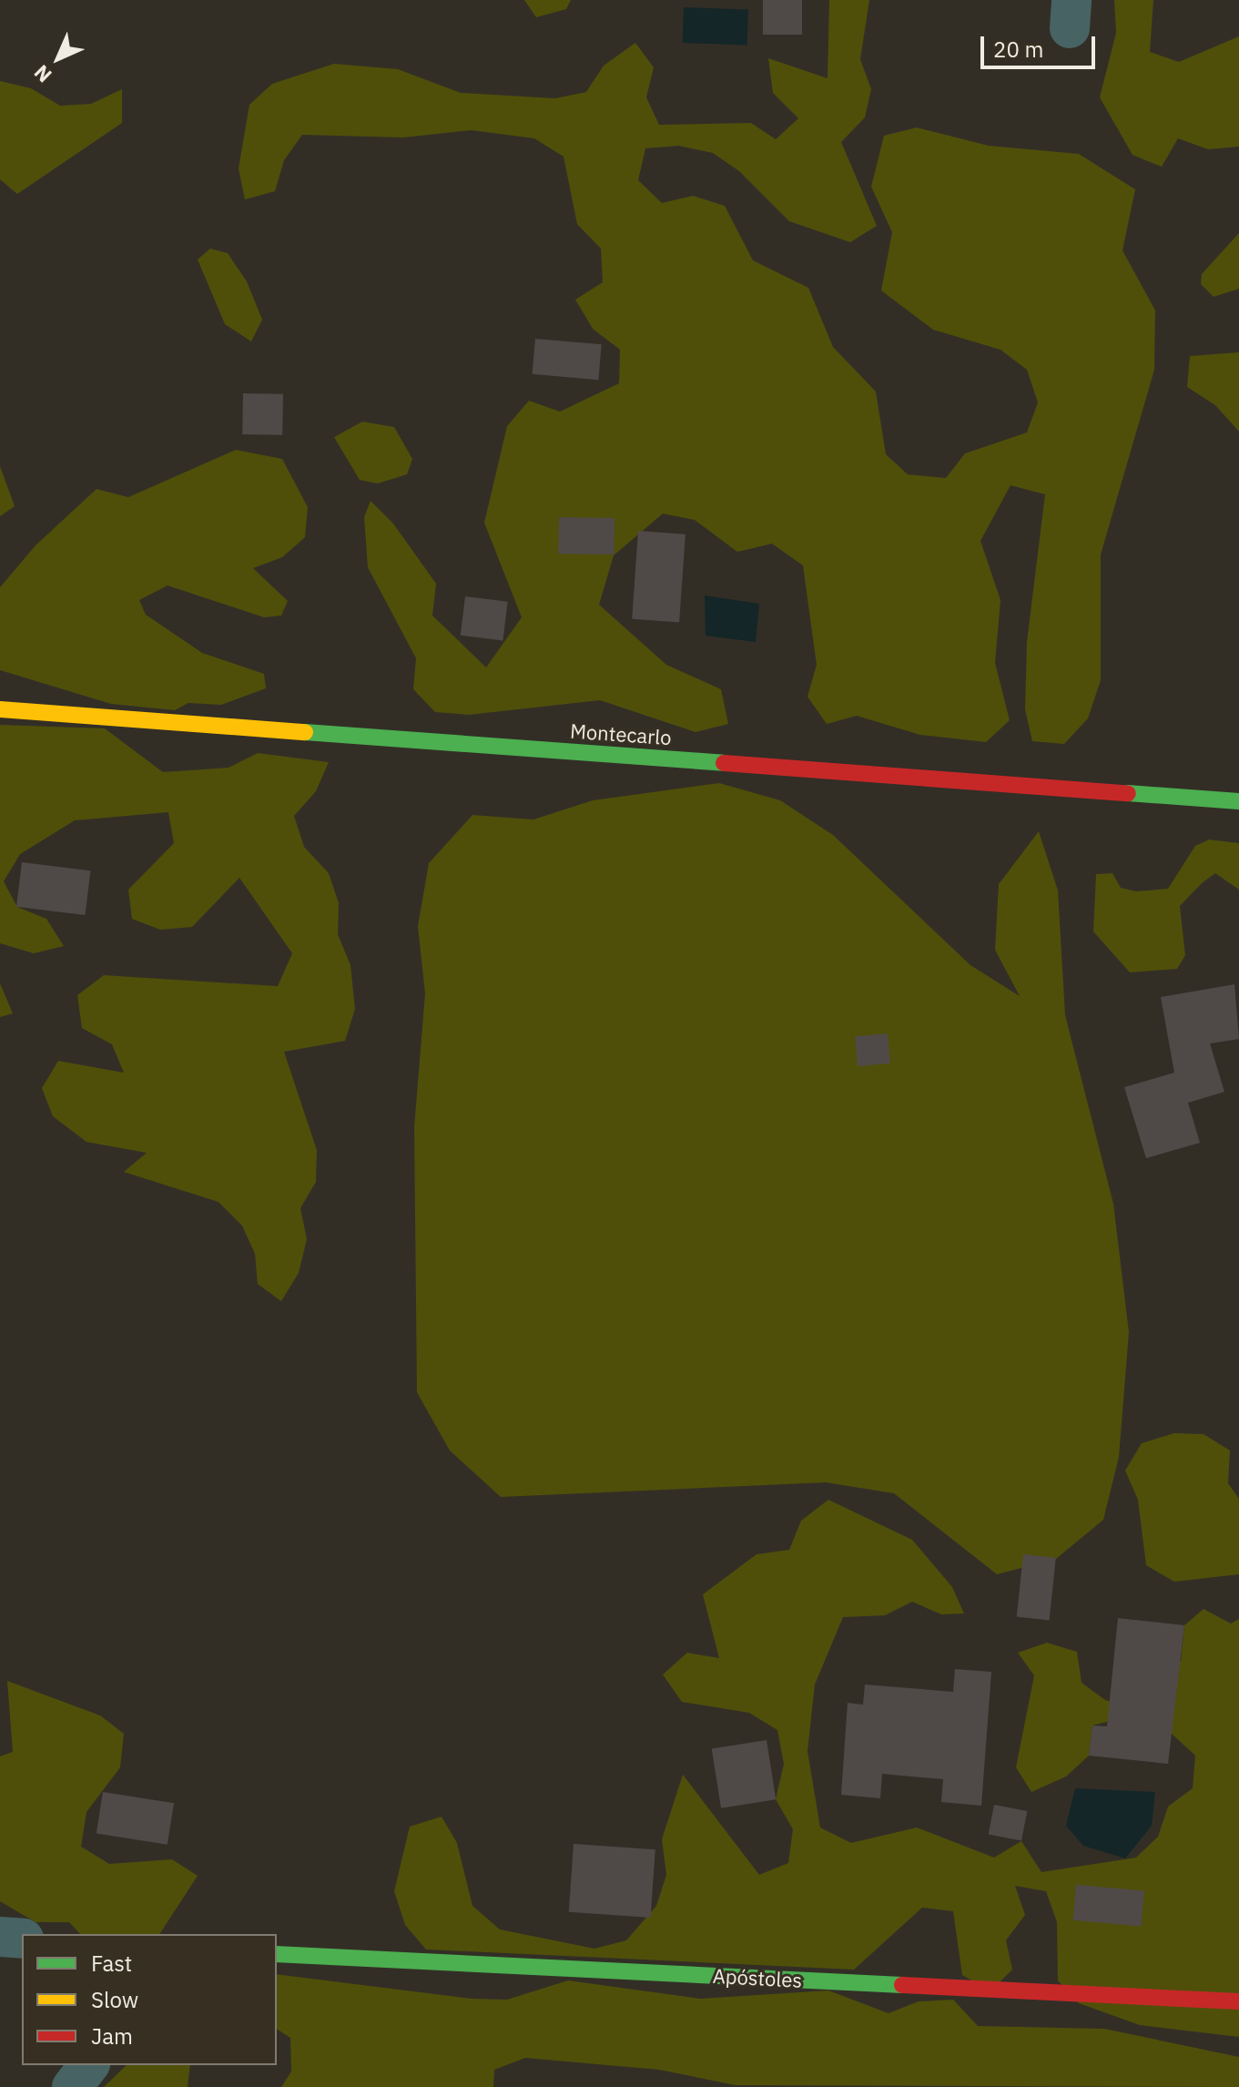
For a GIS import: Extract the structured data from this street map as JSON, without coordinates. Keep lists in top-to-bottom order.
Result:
{
  "streets": {
    "street": ["Montecarlo", "Apóstoles"]
  },
  "legend": ["Fast", "Slow", "Jam"],
  "scale_bar": "20 m",
  "north": "bottom left"
}
